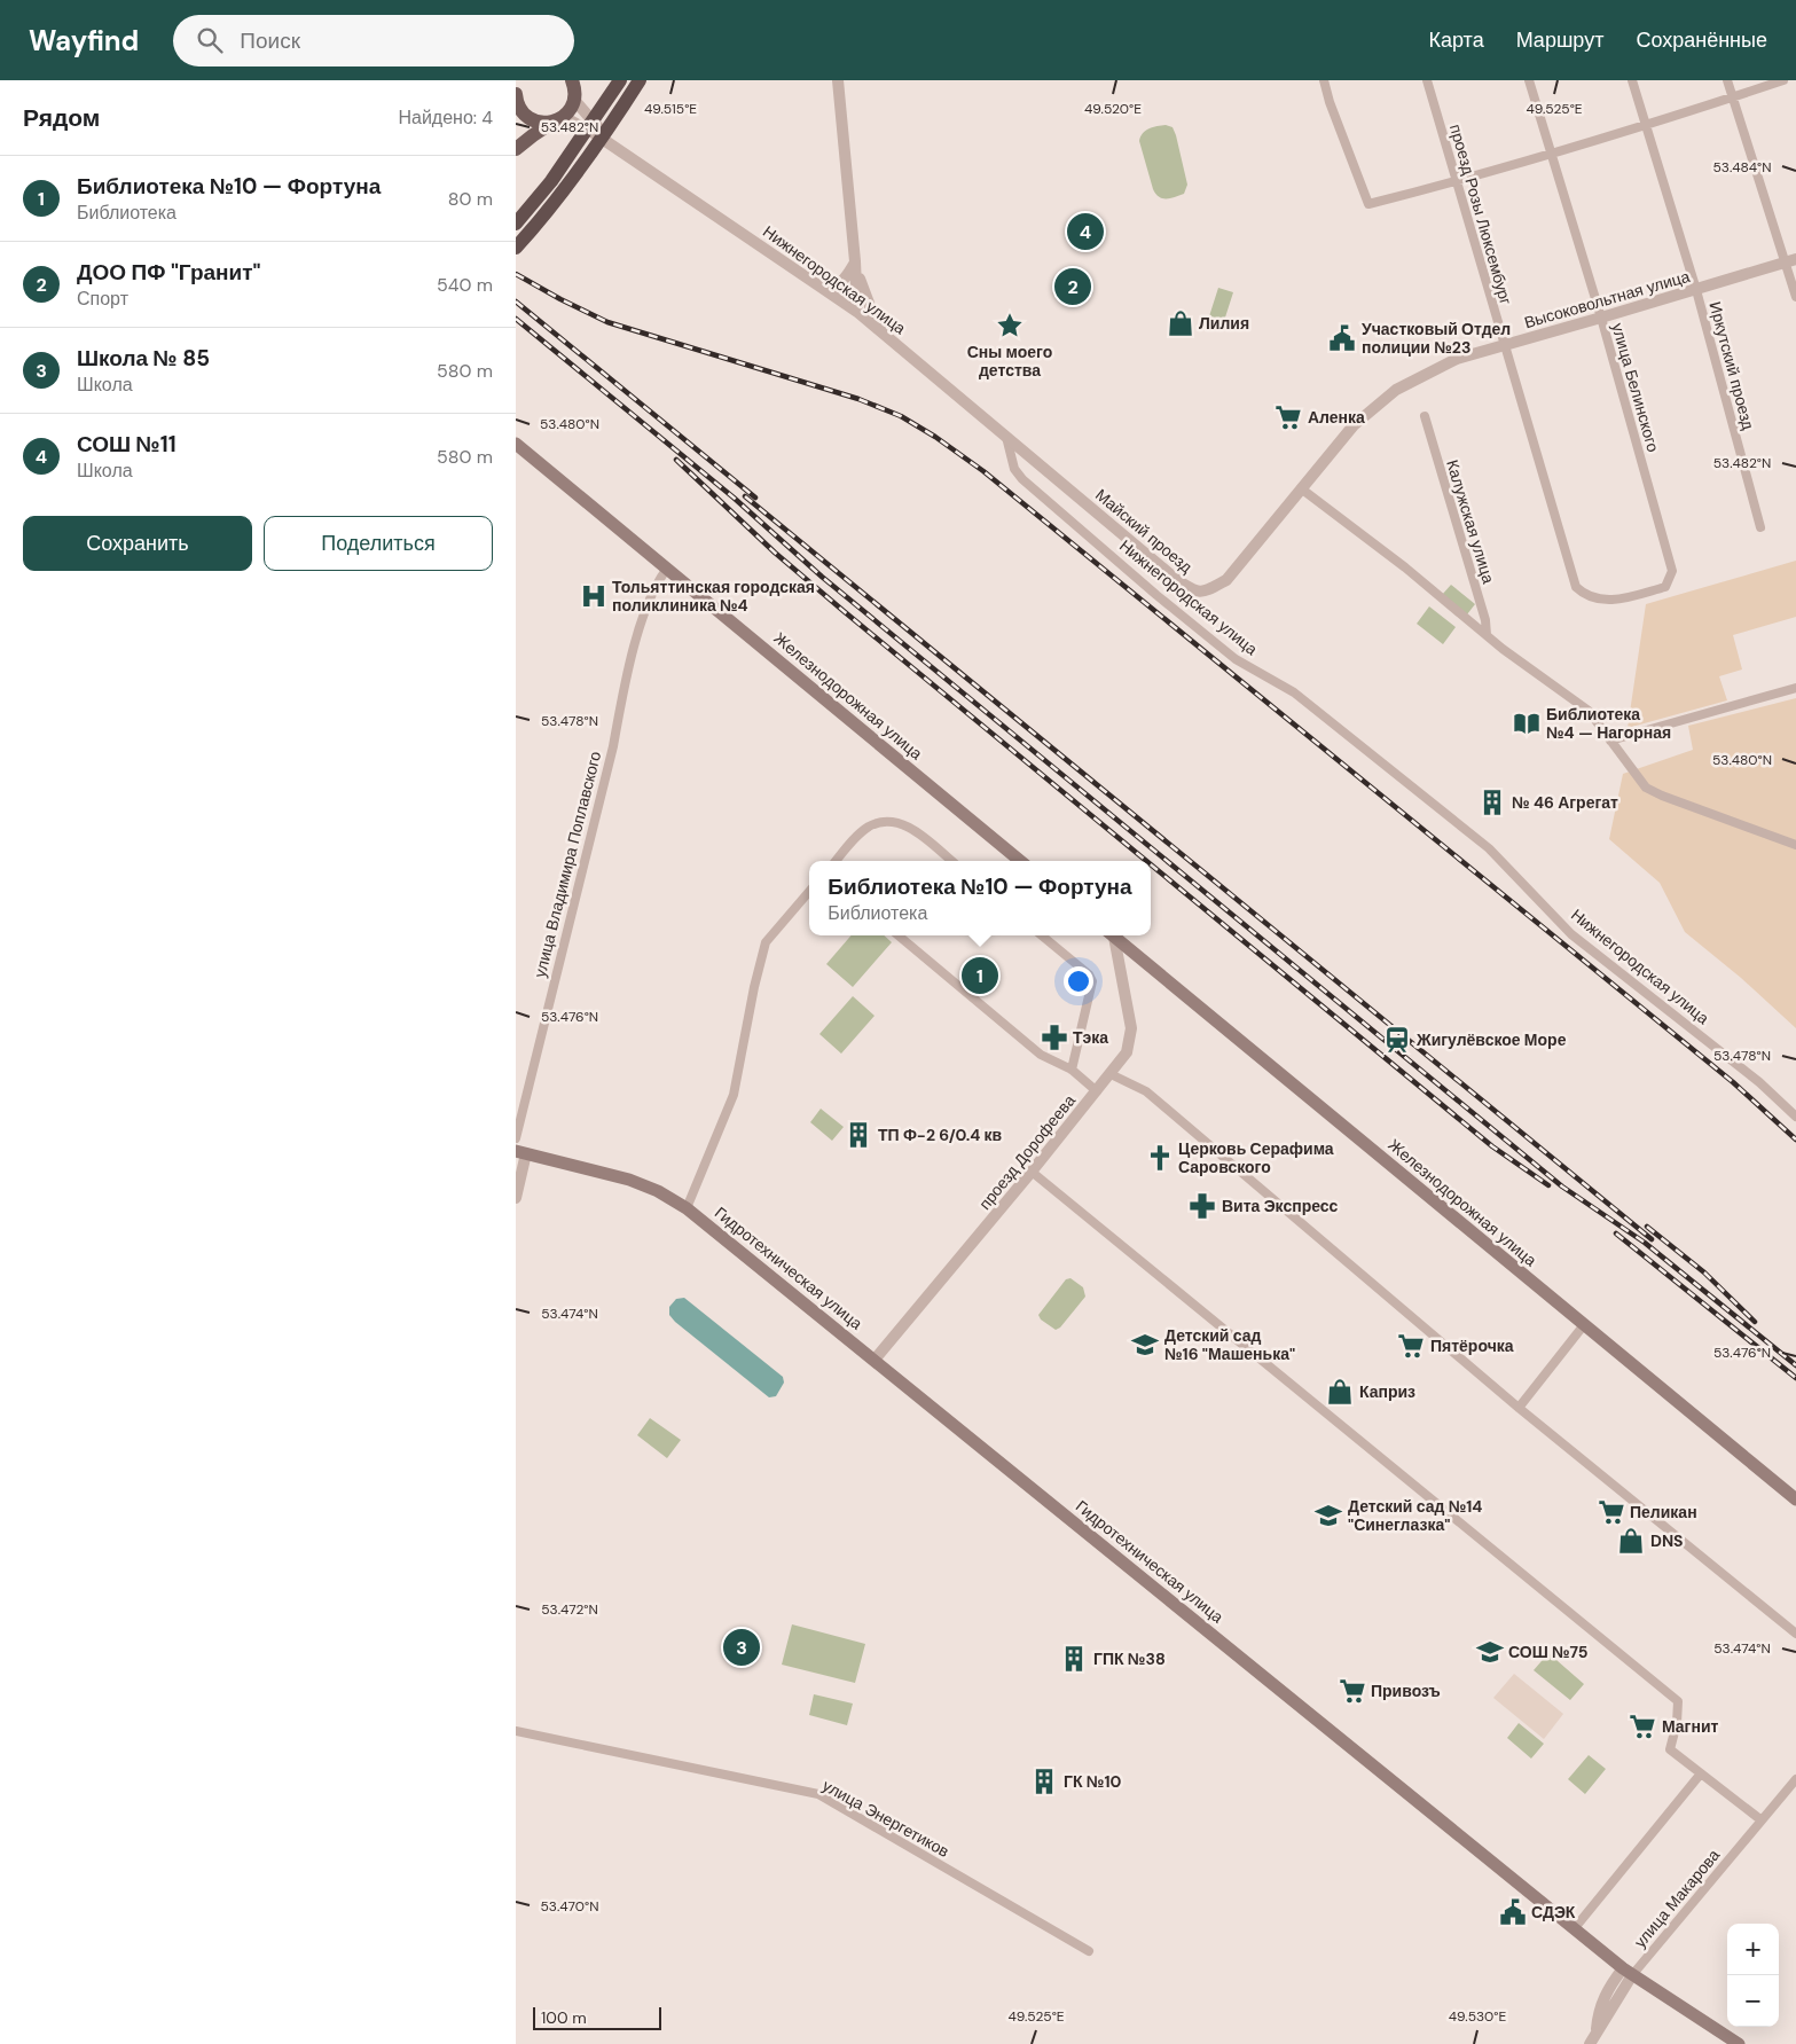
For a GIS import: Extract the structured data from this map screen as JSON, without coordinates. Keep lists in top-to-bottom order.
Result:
{
  "streets": {
    "main road": ["Железнодорожная улица", "Гидротехническая улица"],
    "street": [
      "проезд Розы Люксембург",
      "Нижнегородская улица",
      "Высоковольтная улица",
      "Иркутский проезд",
      "улица Белинского",
      "Калужская улица",
      "Майский проезд",
      "улица Владимира Поплавского",
      "проезд Дорофеева",
      "улица Энергетиков",
      "улица Макарова"
    ]
  },
  "crossings": [
    ["проезд Розы Люксембург", "Высоковольтная улица"],
    ["проезд Розы Люксембург", "улица Белинского"],
    ["Нижнегородская улица", "Майский проезд"],
    ["Высоковольтная улица", "Иркутский проезд"],
    ["Высоковольтная улица", "улица Белинского"],
    ["Высоковольтная улица", "Майский проезд"],
    ["Железнодорожная улица", "улица Владимира Поплавского"],
    ["проезд Дорофеева", "Гидротехническая улица"],
    ["Гидротехническая улица", "улица Макарова"]
  ],
  "places": {
    "shop": ["Лилия", "Каприз", "DNS"],
    "place": ["Сны моего детства"],
    "public building": ["Участковый Отдел полиции №23", "СДЭК"],
    "supermarket": [
      "Аленка",
      "Пятёрочка",
      "Пеликан",
      "Привозъ",
      "Магнит"
    ],
    "hospital": ["Тольяттинская городская поликлиника №4"],
    "library": ["Библиотека №4 — Нагорная"],
    "building": [
      "№ 46 Агрегат",
      "ТП Ф-2 6/0.4 кв",
      "ГПК №38",
      "ГК №10"
    ],
    "pharmacy": ["Тэка", "Вита Экспресс"],
    "station": ["Жигулёвское Море"],
    "church": ["Церковь Серафима Саровского"],
    "school or university": ["Детский сад №16 \"Машенька\"", "Детский сад №14 \"Синеглазка\"", "СОШ №75"]
  },
  "scale_bar": "100 m",
  "page": {
    "header": "Wayfind",
    "search": "Поиск",
    "nav": ["Карта", "Маршрут", "Сохранённые"],
    "heading": ["Рядом", "Найдено: 4"],
    "list": [
      {
        "mark": "1",
        "name": "Библиотека №10 — Фортуна",
        "note": "Библиотека",
        "value": "80 m"
      },
      {
        "mark": "2",
        "name": "ДОО ПФ \"Гранит\"",
        "note": "Спорт",
        "value": "540 m"
      },
      {
        "mark": "3",
        "name": "Школа № 85",
        "note": "Школа",
        "value": "580 m"
      },
      {
        "mark": "4",
        "name": "СОШ №11",
        "note": "Школа",
        "value": "580 m"
      }
    ],
    "pins": [
      "4",
      "2",
      "1",
      "3"
    ],
    "buttons": ["Сохранить", "Поделиться"],
    "popup": ["Библиотека №10 — Фортуна", "Библиотека"],
    "map_buttons": ["+", "−"],
    "scale": "100 m"
  },
  "coordinates": [
    "49.515°E",
    "49.520°E",
    "49.525°E",
    "53.482°N",
    "53.484°N",
    "53.480°N",
    "53.478°N",
    "53.476°N",
    "53.474°N",
    "53.472°N",
    "53.470°N",
    "49.530°E"
  ]
}
